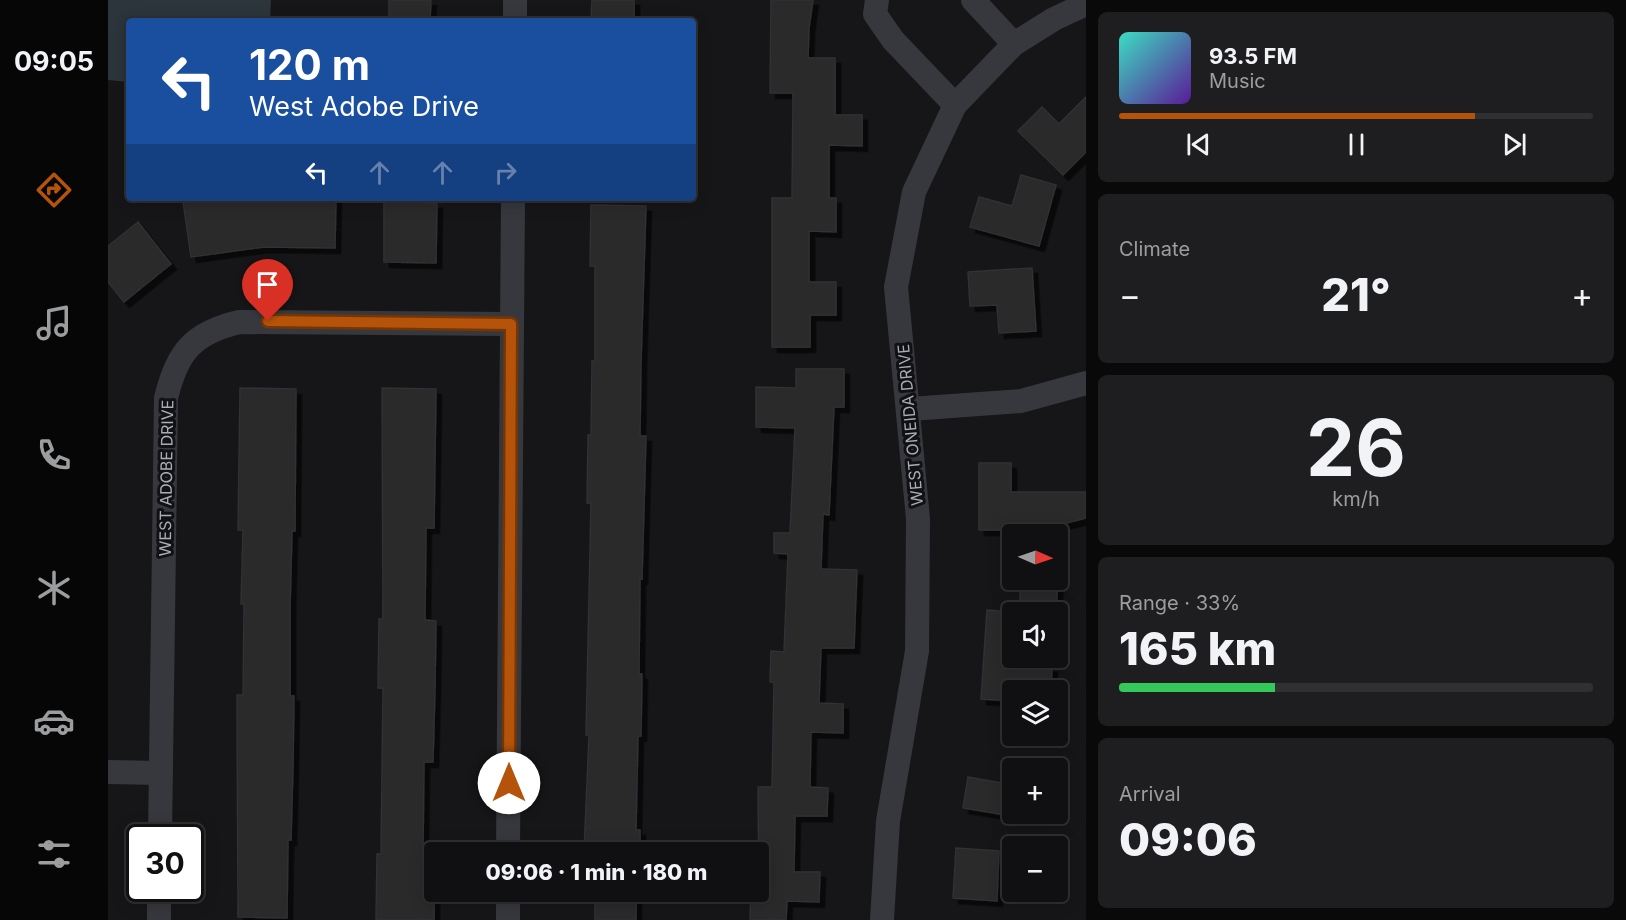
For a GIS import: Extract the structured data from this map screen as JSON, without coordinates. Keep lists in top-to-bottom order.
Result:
{
  "streets": {
    "street": ["WEST ONEIDA DRIVE", "WEST ADOBE DRIVE"]
  },
  "north": "right",
  "page": {
    "tabs": "09:05",
    "turn": ["120 m", "West Adobe Drive"],
    "song": ["93.5 FM", "Music"],
    "tile": [
      "Climate",
      ["26", "km/h"],
      ["Range · 33%", "165 km"],
      ["Arrival", "09:06"]
    ],
    "heat": ["−", "21°", "+"],
    "map_buttons": ["+", "−"],
    "limit": "30",
    "trip": "09:06 · 1 min · 180 m"
  }
}
